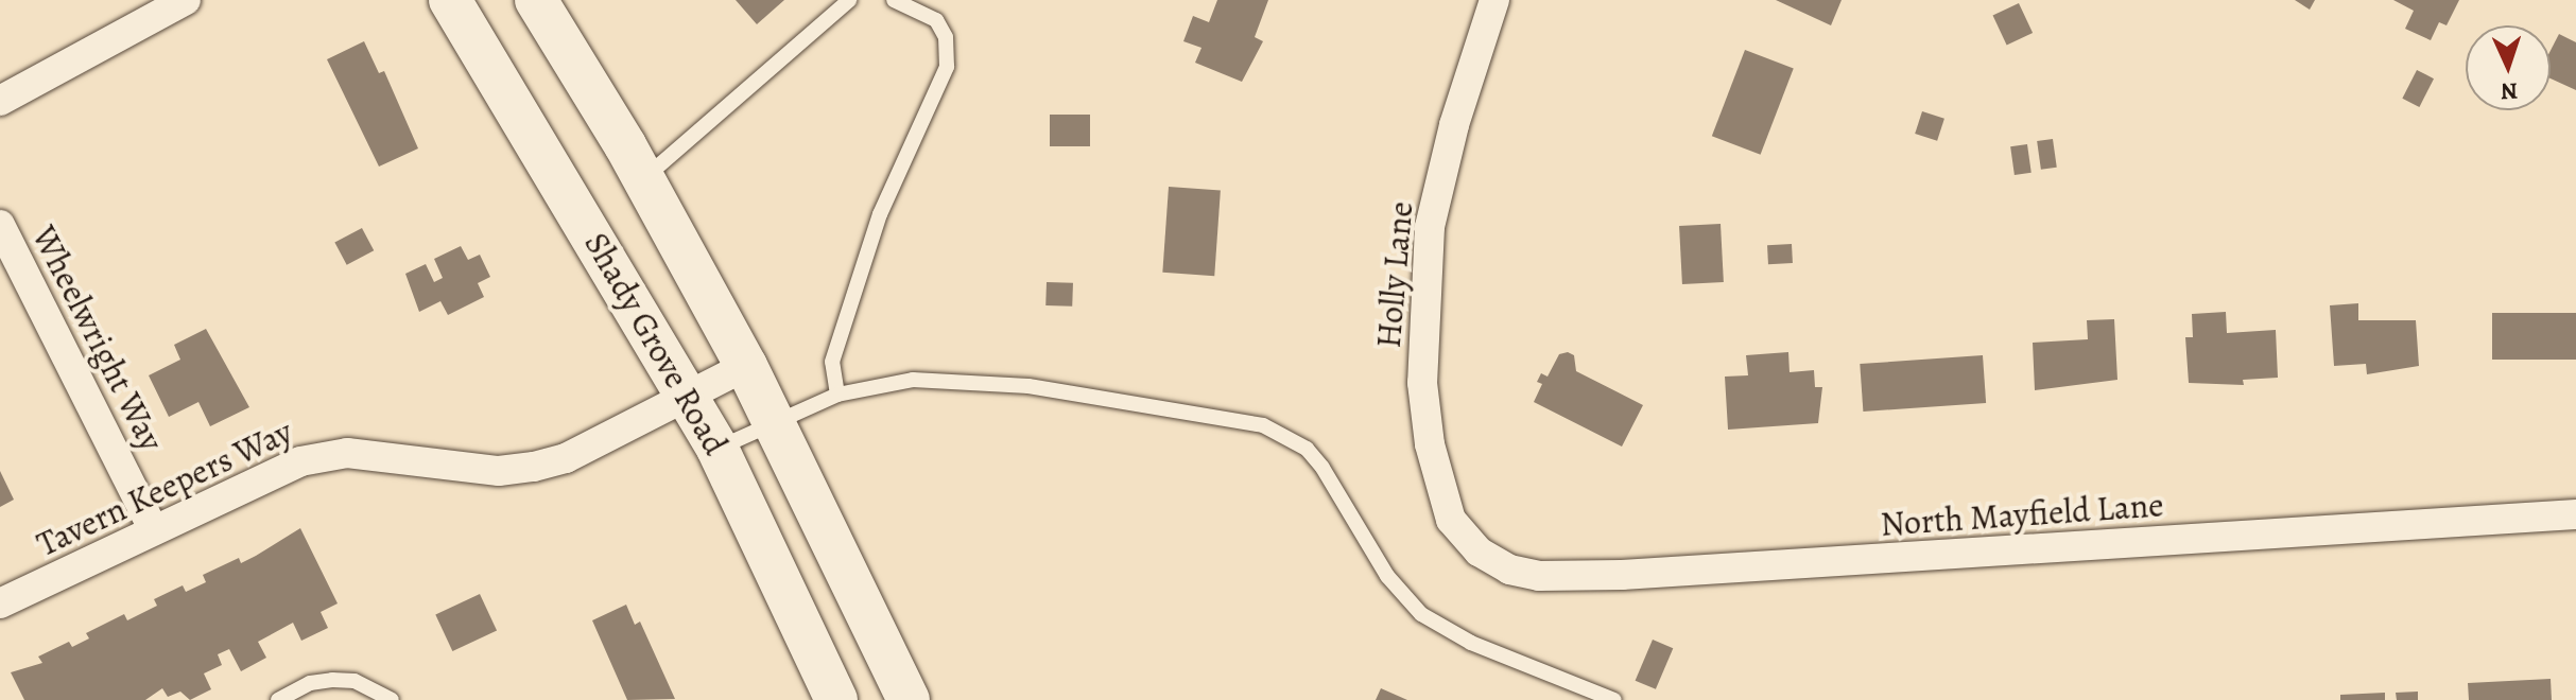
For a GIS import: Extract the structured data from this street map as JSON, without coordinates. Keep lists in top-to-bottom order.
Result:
{
  "streets": {
    "main road": ["Shady Grove Road"],
    "street": [
      "Holly Lane",
      "Wheelwright Way",
      "Tavern Keepers Way",
      "North Mayfield Lane"
    ]
  },
  "crossings": [
    ["Holly Lane", "North Mayfield Lane"],
    ["Wheelwright Way", "Tavern Keepers Way"],
    ["Shady Grove Road", "Tavern Keepers Way"]
  ],
  "north": "bottom"
}
